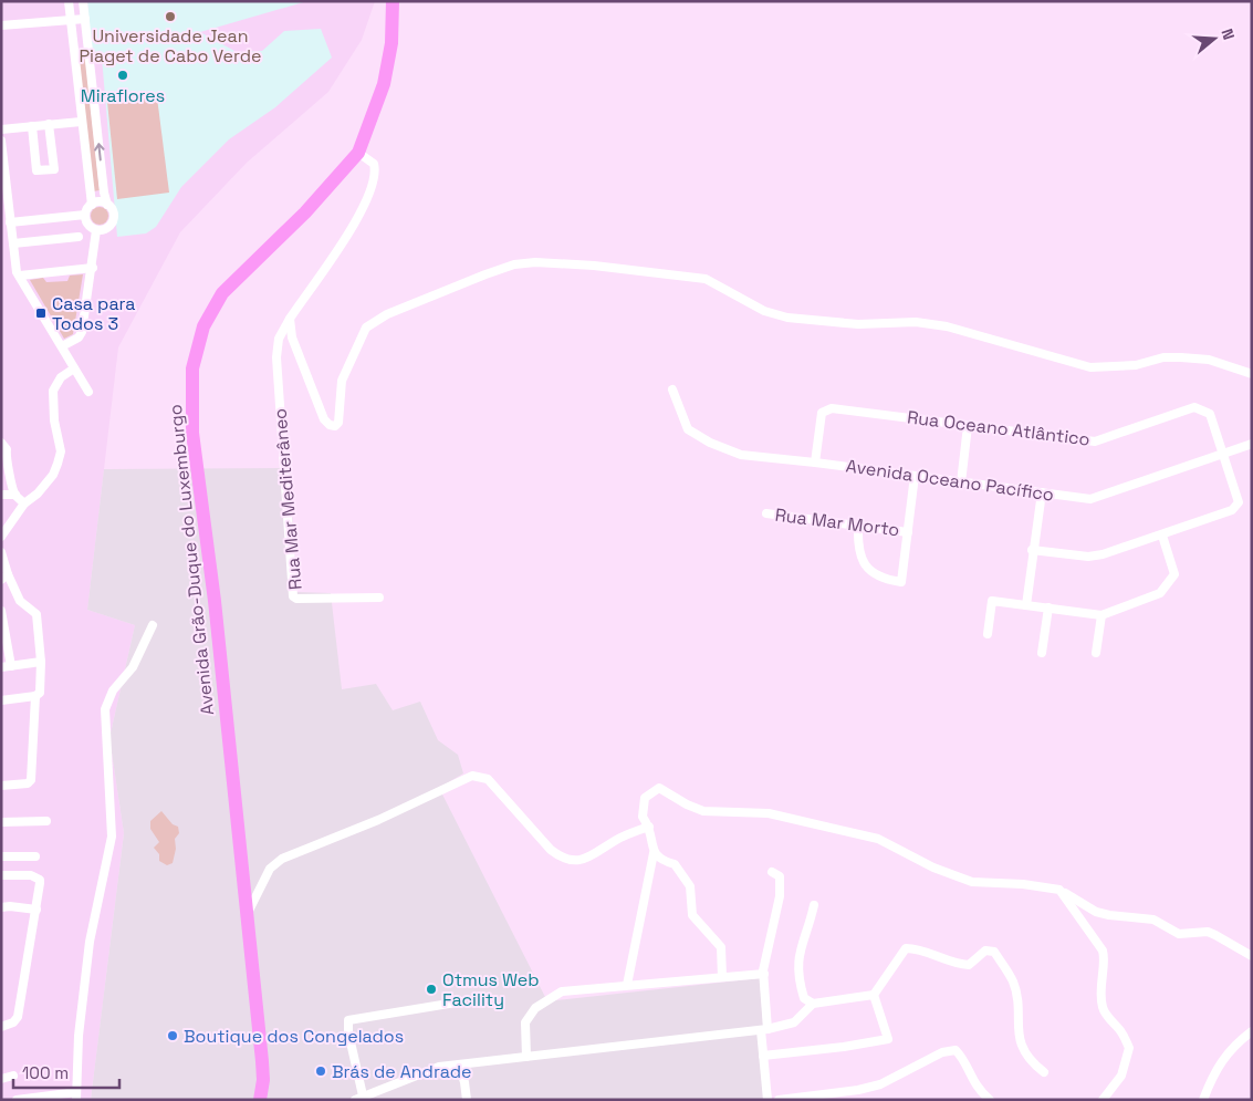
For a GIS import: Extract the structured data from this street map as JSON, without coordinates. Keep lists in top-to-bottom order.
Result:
{
  "streets": {
    "main road": ["Avenida Grão-Duque do Luxemburgo"],
    "street": [
      "Rua Oceano Atlântico",
      "Avenida Oceano Pacífico",
      "Rua Mar Mediterâneo",
      "Rua Mar Morto"
    ]
  },
  "crossings": [
    ["Rua Oceano Atlântico", "Avenida Oceano Pacífico"]
  ],
  "places": {
    "other": [
      "Universidade Jean Piaget de Cabo Verde",
      "Miraflores",
      "Otmus Web Facility",
      "Boutique dos Congelados",
      "Brás de Andrade"
    ],
    "transit": ["Casa para Todos 3"]
  },
  "scale_bar": "100 m",
  "north": "right"
}
